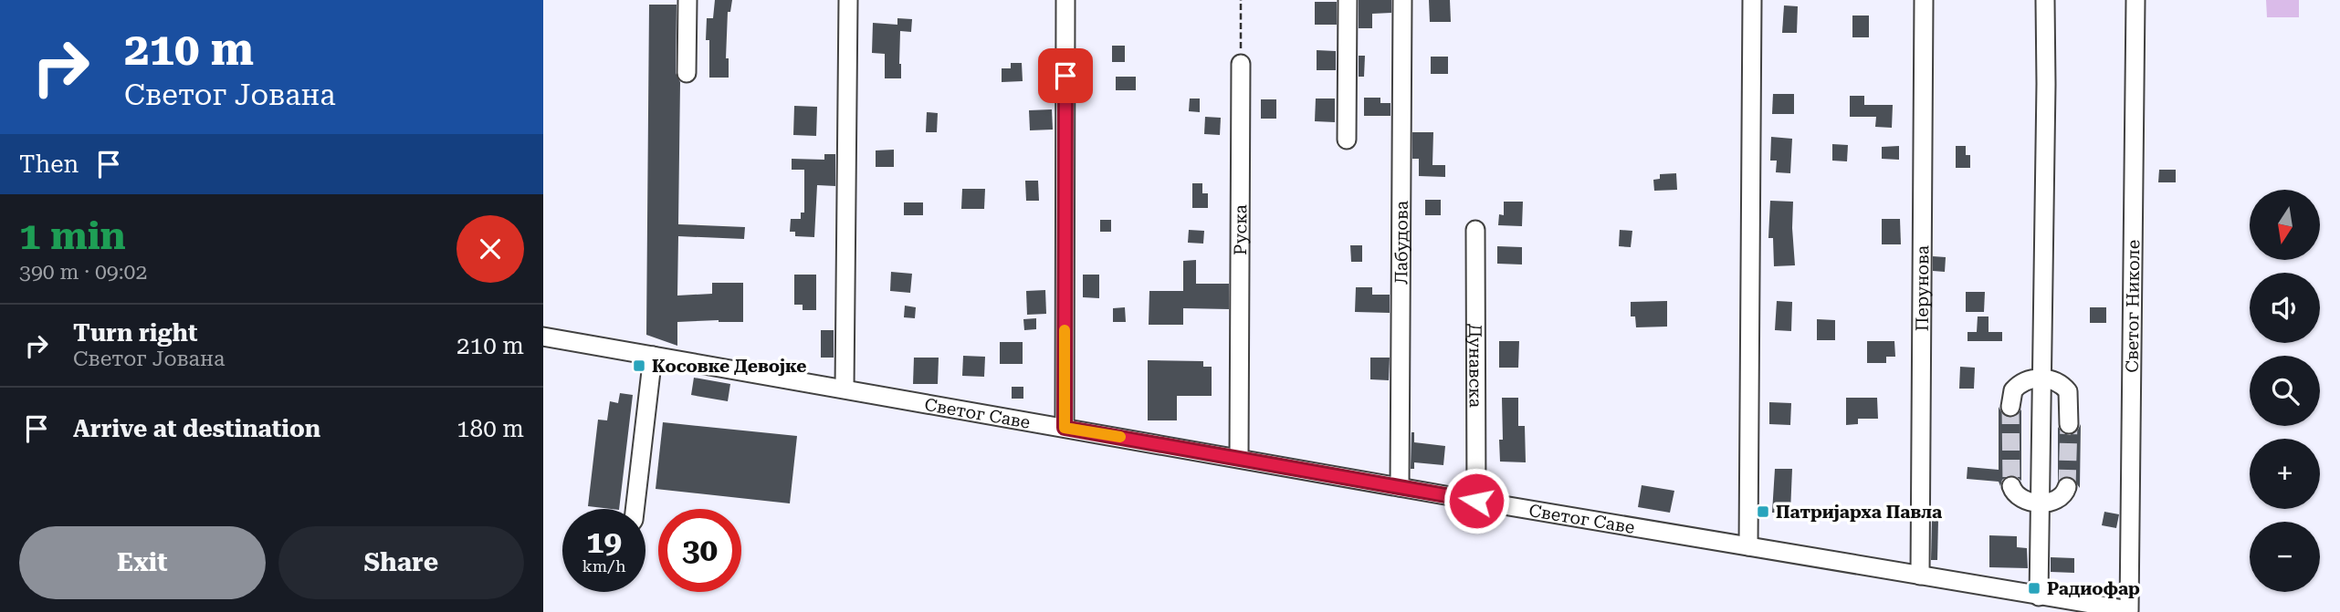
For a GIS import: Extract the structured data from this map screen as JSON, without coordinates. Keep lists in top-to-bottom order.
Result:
{
  "streets": {
    "street": [
      "Руска",
      "Лабудова",
      "Перунова",
      "Светог Николе",
      "Дунавска",
      "Светог Саве"
    ]
  },
  "crossings": [
    ["Руска", "Светог Саве"],
    ["Лабудова", "Светог Саве"],
    ["Перунова", "Светог Саве"],
    ["Светог Николе", "Светог Саве"],
    ["Дунавска", "Светог Саве"]
  ],
  "places": {
    "transit": ["Косовке Девојке", "Патријарха Павла", "Радиофар"]
  },
  "north": "bottom",
  "page": {
    "turn": ["210 m", "Светог Јована"],
    "then": "Then",
    "map_buttons": ["+", "−"],
    "heading": ["1 min", "390 m · 09:02"],
    "list": [
      {
        "name": "Turn right",
        "note": "Светог Јована",
        "value": "210 m"
      },
      {
        "name": "Arrive at destination",
        "value": "180 m"
      }
    ],
    "speed": "19 km/h",
    "limit": "30",
    "buttons": ["Exit", "Share"]
  }
}
